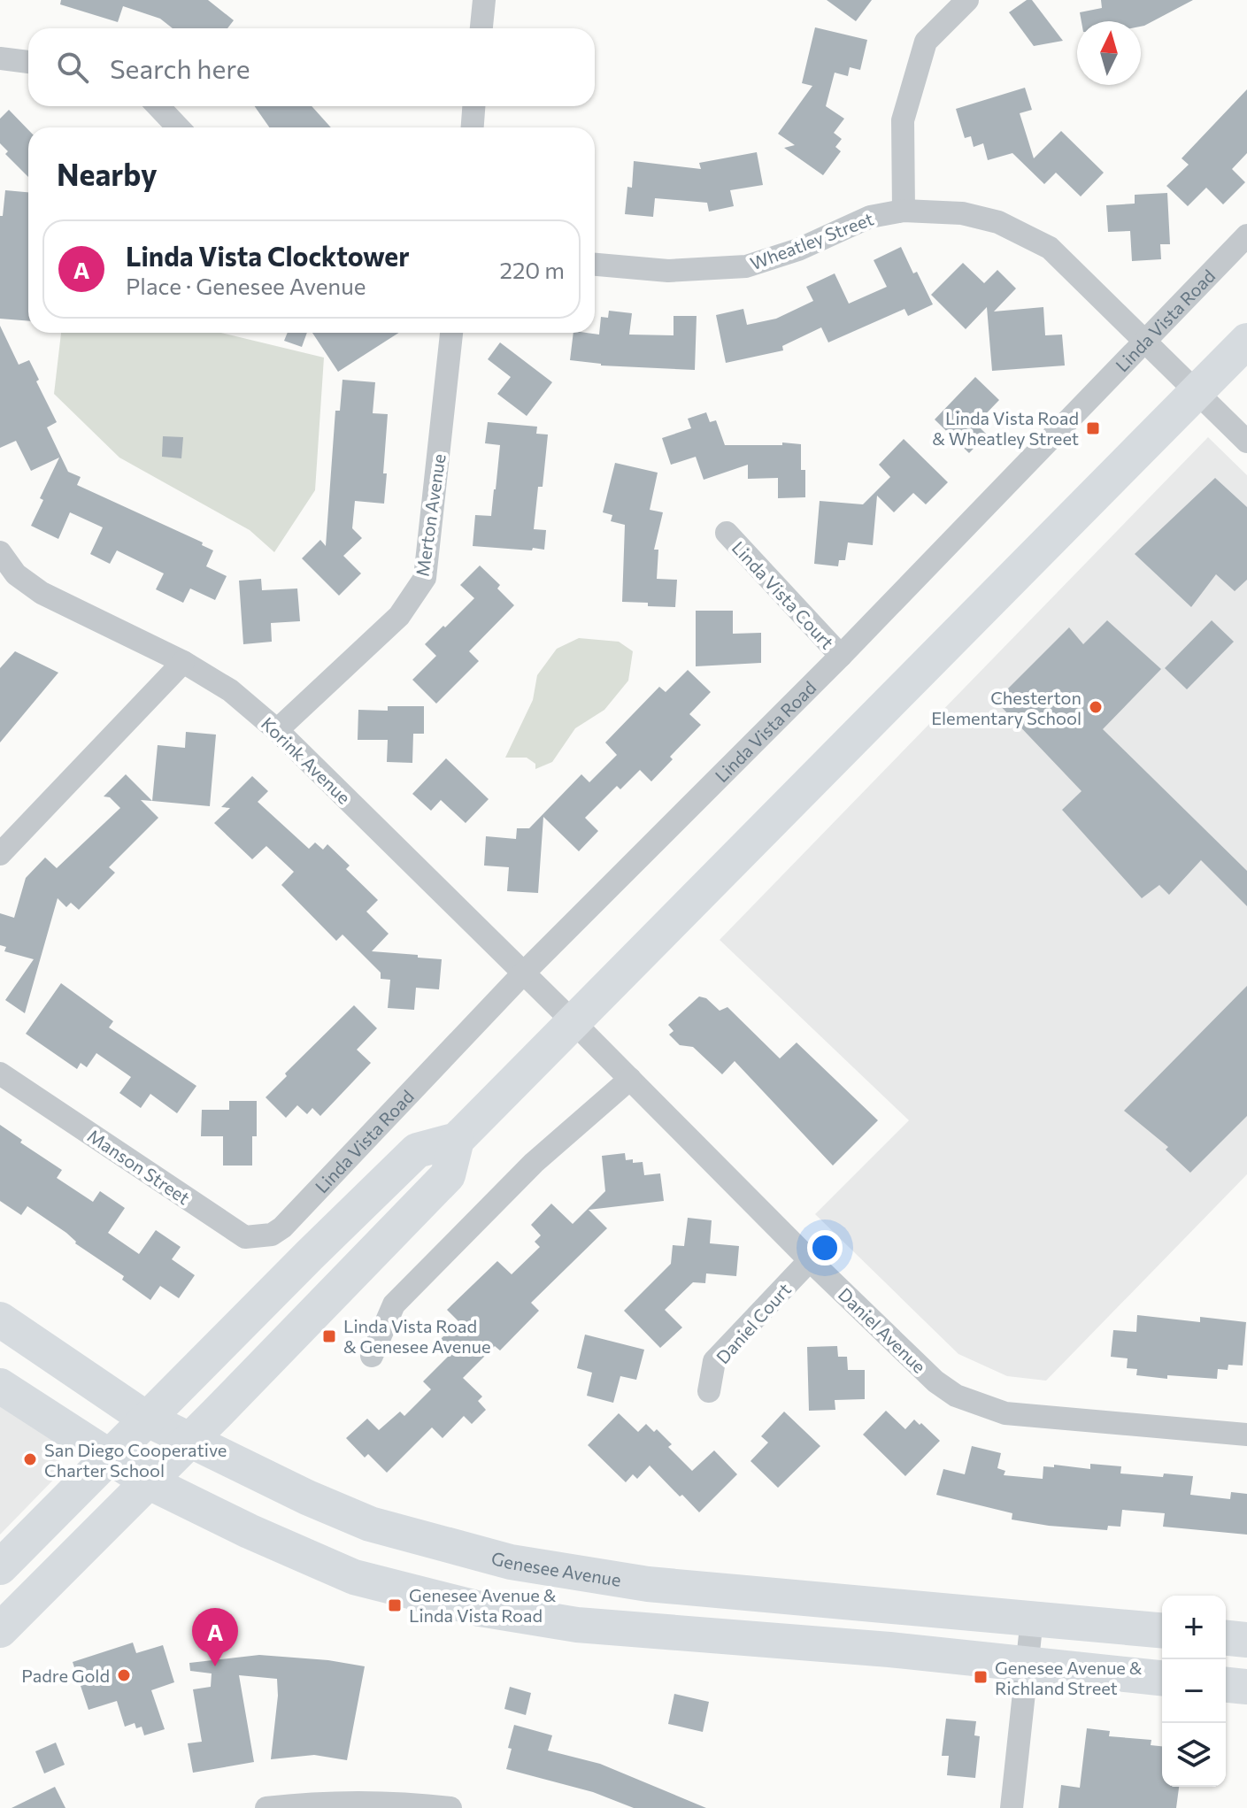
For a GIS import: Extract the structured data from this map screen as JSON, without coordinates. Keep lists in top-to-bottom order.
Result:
{
  "streets": {
    "main road": ["Genesee Avenue"],
    "street": [
      "Wheatley Street",
      "Linda Vista Road",
      "Merton Avenue",
      "Linda Vista Court",
      "Korink Avenue",
      "Manson Street",
      "Daniel Court",
      "Daniel Avenue"
    ]
  },
  "crossings": [
    ["Wheatley Street", "Linda Vista Road"],
    ["Linda Vista Road", "Linda Vista Court"],
    ["Linda Vista Road", "Korink Avenue"],
    ["Linda Vista Road", "Manson Street"],
    ["Merton Avenue", "Korink Avenue"],
    ["Korink Avenue", "Daniel Avenue"],
    ["Daniel Court", "Daniel Avenue"]
  ],
  "places": {
    "transit": [
      "Linda Vista Road & Wheatley Street",
      "Linda Vista Road & Genesee Avenue",
      "Genesee Avenue & Linda Vista Road",
      "Genesee Avenue & Richland Street"
    ],
    "other": ["Chesterton Elementary School", "San Diego Cooperative Charter School", "Padre Gold"]
  },
  "north": "top",
  "page": {
    "search": "Search here",
    "heading": "Nearby",
    "list": [
      {
        "mark": "A",
        "name": "Linda Vista Clocktower",
        "note": "Place · Genesee Avenue",
        "value": "220 m"
      }
    ],
    "map_buttons": ["+", "−"],
    "pins": "A"
  }
}
